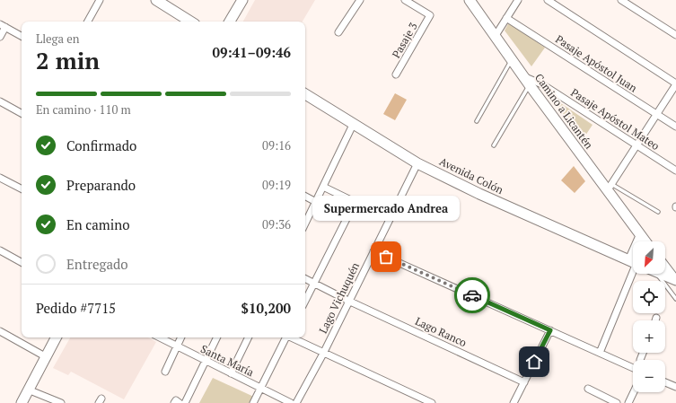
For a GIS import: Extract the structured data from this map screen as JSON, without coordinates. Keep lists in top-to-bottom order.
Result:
{
  "streets": {
    "street": [
      "Pasaje 3",
      "Pasaje Apóstol Juan",
      "Camino a Licantén",
      "Pasaje Apóstol Mateo",
      "Avenida Colón",
      "Lago Vichuquén",
      "Lago Ranco",
      "Santa María"
    ]
  },
  "crossings": [
    ["Camino a Licantén", "Pasaje Apóstol Mateo"],
    ["Avenida Colón", "Lago Vichuquén"],
    ["Lago Vichuquén", "Lago Ranco"]
  ],
  "places": ["Supermercado Andrea"],
  "north": "bottom left",
  "page": {
    "heading": ["2 min", "Llega en", "09:41–09:46"],
    "panel": ["Pedido #7715", "$10,200"],
    "bar": "En camino · 110 m",
    "list": [
      ["Confirmado", "09:16"],
      ["Preparando", "09:19"],
      ["En camino", "09:36"],
      "Entregado"
    ],
    "bubble": "Supermercado Andrea",
    "map_buttons": ["+", "−"]
  }
}
